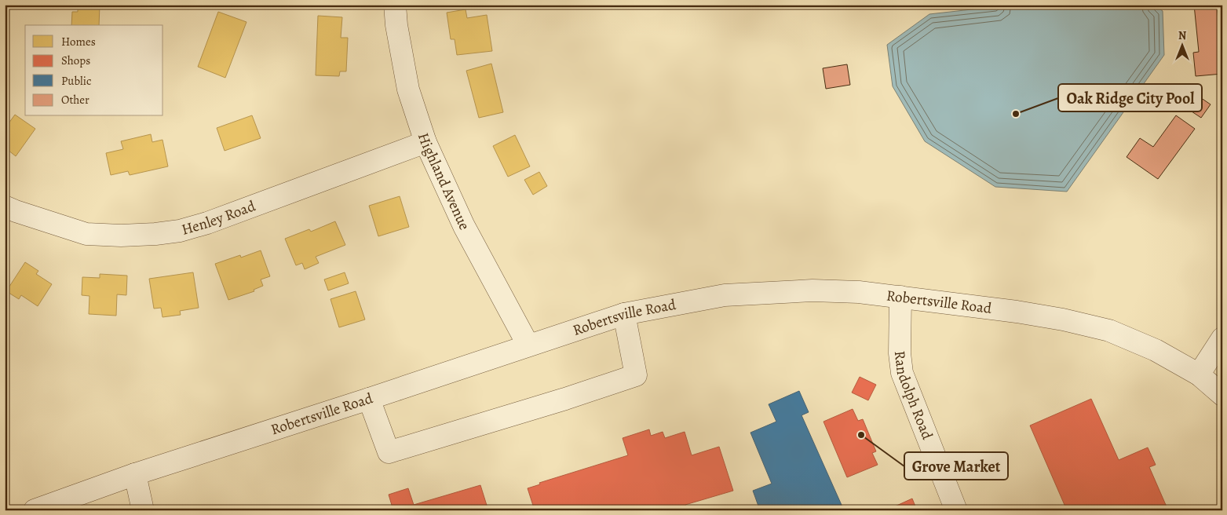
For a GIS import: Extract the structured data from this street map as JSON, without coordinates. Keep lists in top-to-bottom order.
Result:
{
  "streets": {
    "street": [
      "Highland Avenue",
      "Henley Road",
      "Robertsville Road",
      "Randolph Road"
    ]
  },
  "crossings": [
    ["Highland Avenue", "Henley Road"],
    ["Highland Avenue", "Robertsville Road"],
    ["Robertsville Road", "Randolph Road"]
  ],
  "places": ["Oak Ridge City Pool", "Grove Market"],
  "legend": [
    "Homes",
    "Shops",
    "Public",
    "Other"
  ],
  "north": "top"
}
